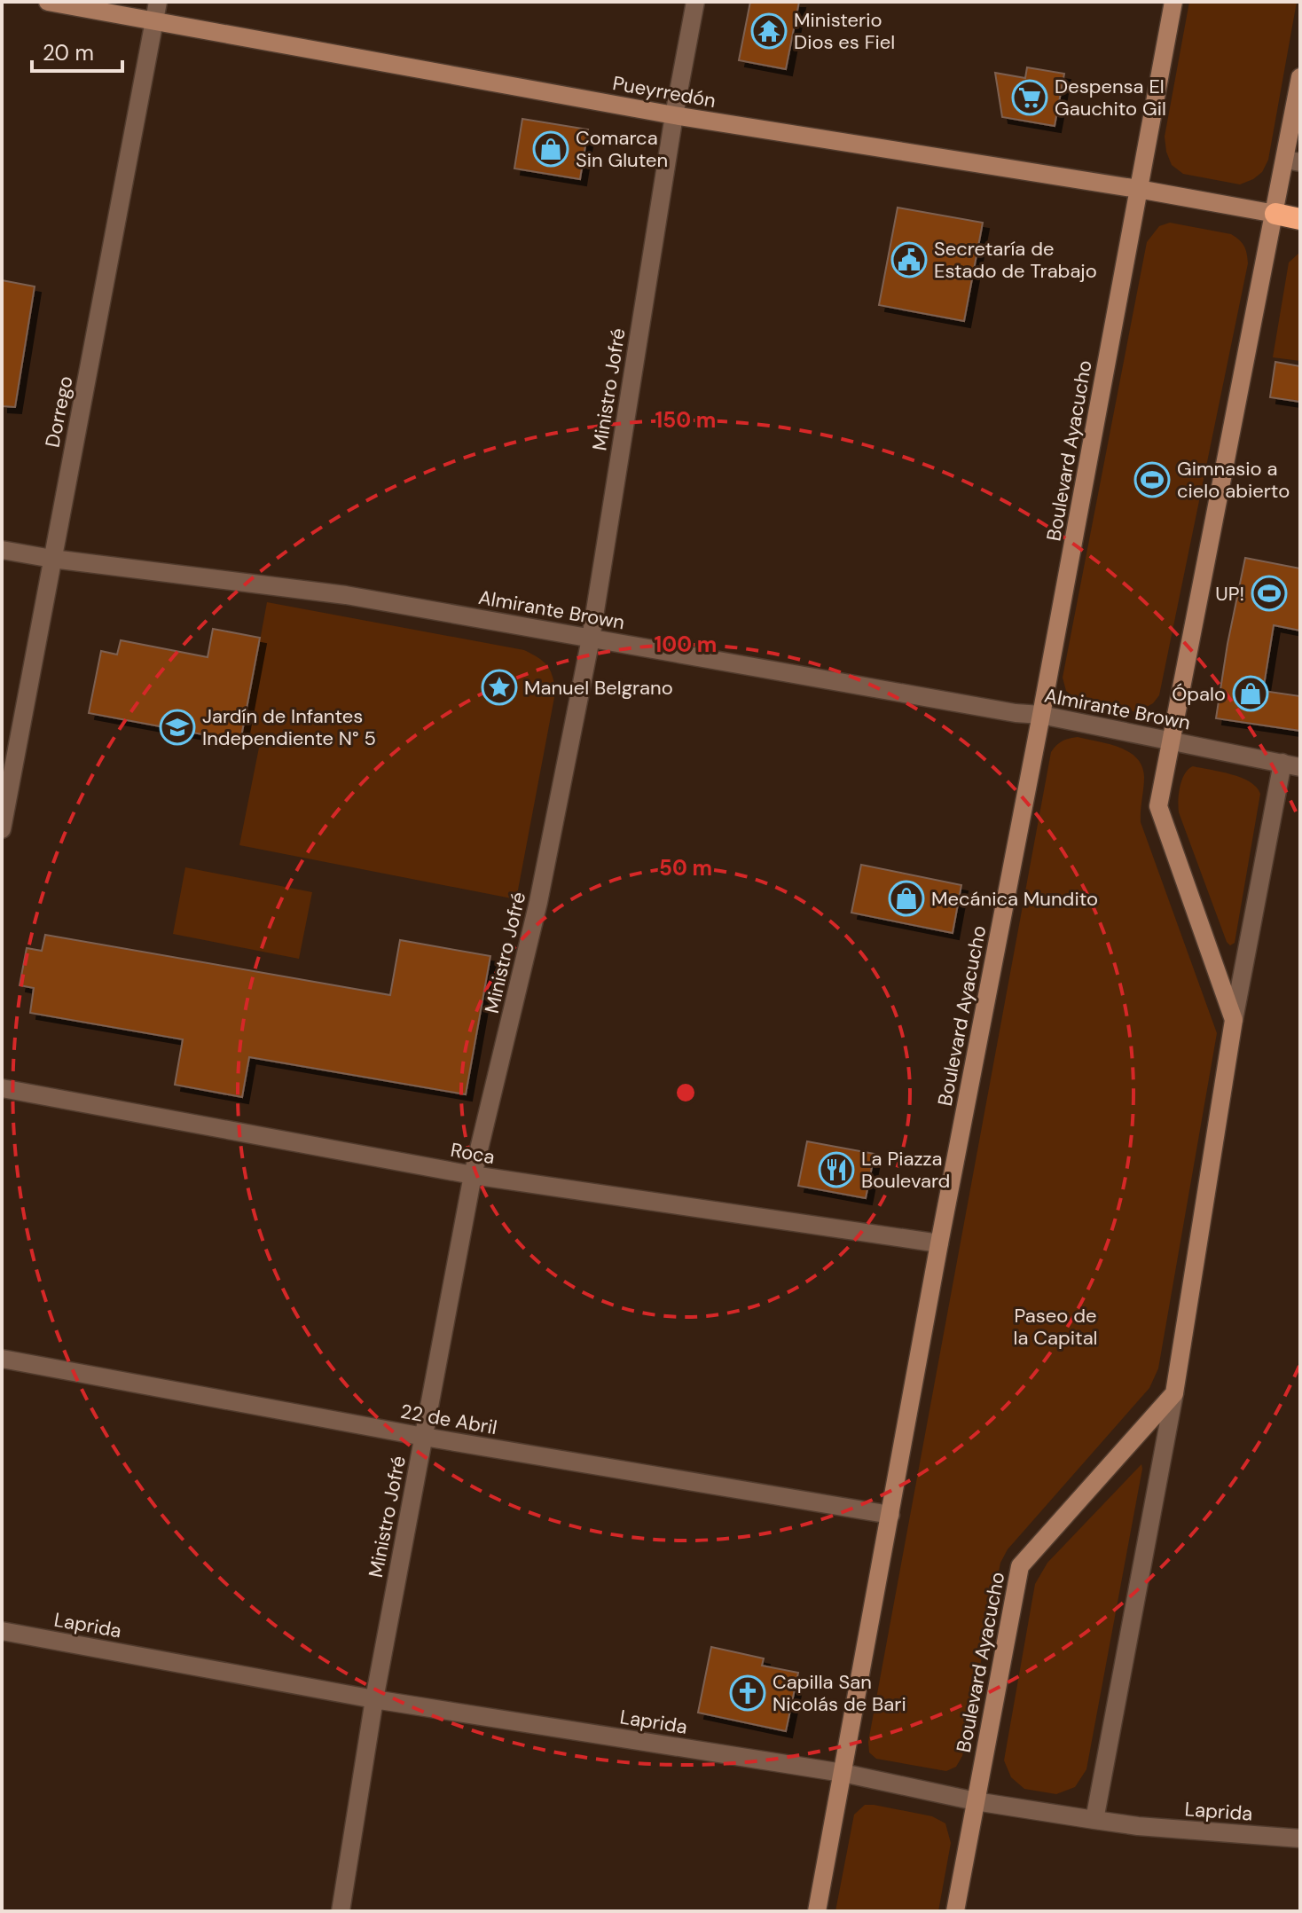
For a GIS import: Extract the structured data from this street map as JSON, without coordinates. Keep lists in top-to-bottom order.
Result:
{
  "streets": {
    "main road": ["Pueyrredón", "Boulevard Ayacucho"],
    "street": [
      "Ministro Jofré",
      "Dorrego",
      "Almirante Brown",
      "Roca",
      "22 de Abril",
      "Laprida"
    ]
  },
  "crossings": [
    ["Pueyrredón", "Ministro Jofré"],
    ["Pueyrredón", "Dorrego"],
    ["Pueyrredón", "Boulevard Ayacucho"],
    ["Ministro Jofré", "Almirante Brown"],
    ["Ministro Jofré", "Roca"],
    ["Ministro Jofré", "22 de Abril"],
    ["Ministro Jofré", "Laprida"],
    ["Dorrego", "Almirante Brown"],
    ["Boulevard Ayacucho", "Almirante Brown"],
    ["Boulevard Ayacucho", "Roca"],
    ["Boulevard Ayacucho", "22 de Abril"],
    ["Boulevard Ayacucho", "Laprida"]
  ],
  "parks": ["Paseo de la Capital"],
  "places": {
    "temple": ["Ministerio Dios es Fiel"],
    "supermarket": ["Despensa El Gauchito Gil"],
    "shop": ["Comarca Sin Gluten", "Ópalo", "Mecánica Mundito"],
    "public building": ["Secretaría de Estado de Trabajo"],
    "sports": ["Gimnasio a cielo abierto", "UP!"],
    "place": ["Manuel Belgrano"],
    "school or university": ["Jardín de Infantes Independiente N° 5"],
    "restaurant": ["La Piazza Boulevard"],
    "church": ["Capilla San Nicolás de Bari"]
  },
  "scale_bar": "20 m",
  "rings": ["150 m", "100 m", "50 m"]
}
